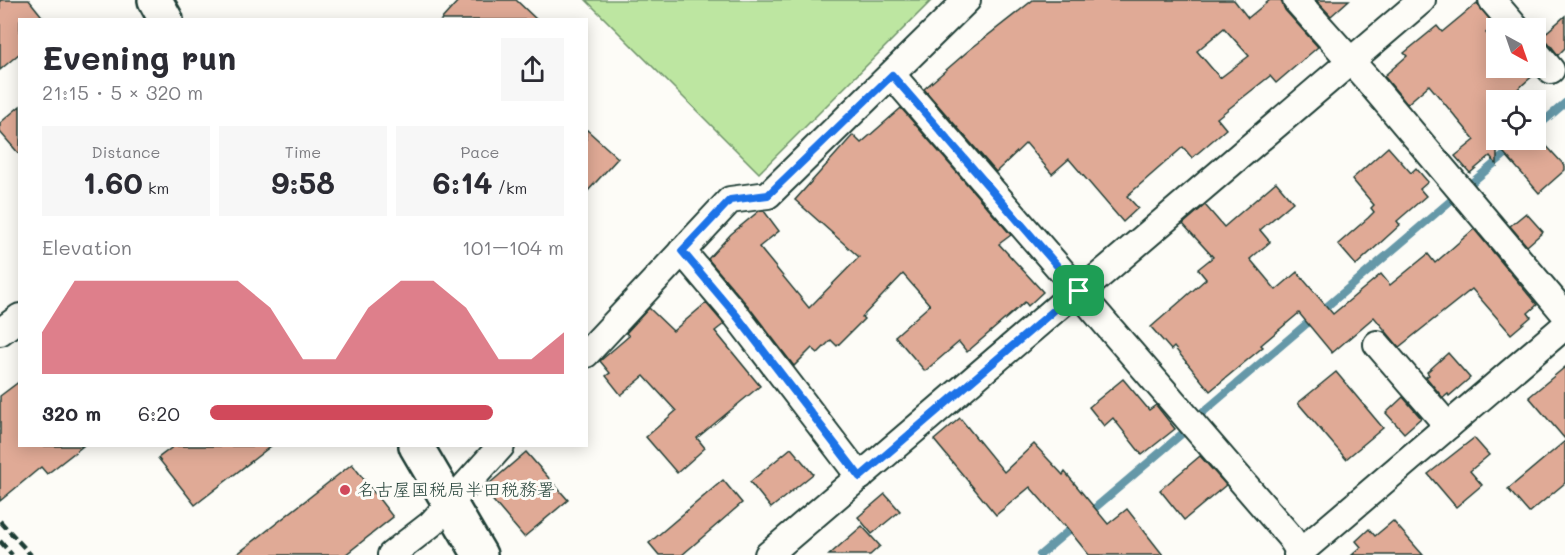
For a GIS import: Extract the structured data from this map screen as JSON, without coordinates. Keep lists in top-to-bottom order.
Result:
{
  "places": ["名古屋国税局半田税務署"],
  "north": "bottom right",
  "page": {
    "heading": ["Evening run", "21:15 · 5 × 320 m"],
    "stats": [
      ["Distance", "1.60 km"],
      ["Time", "9:58"],
      ["Pace", "6:14 /km"]
    ],
    "chart": ["Elevation", "101–104 m"],
    "list": [
      {
        "name": "320 m",
        "note": "6:20"
      }
    ]
  }
}
